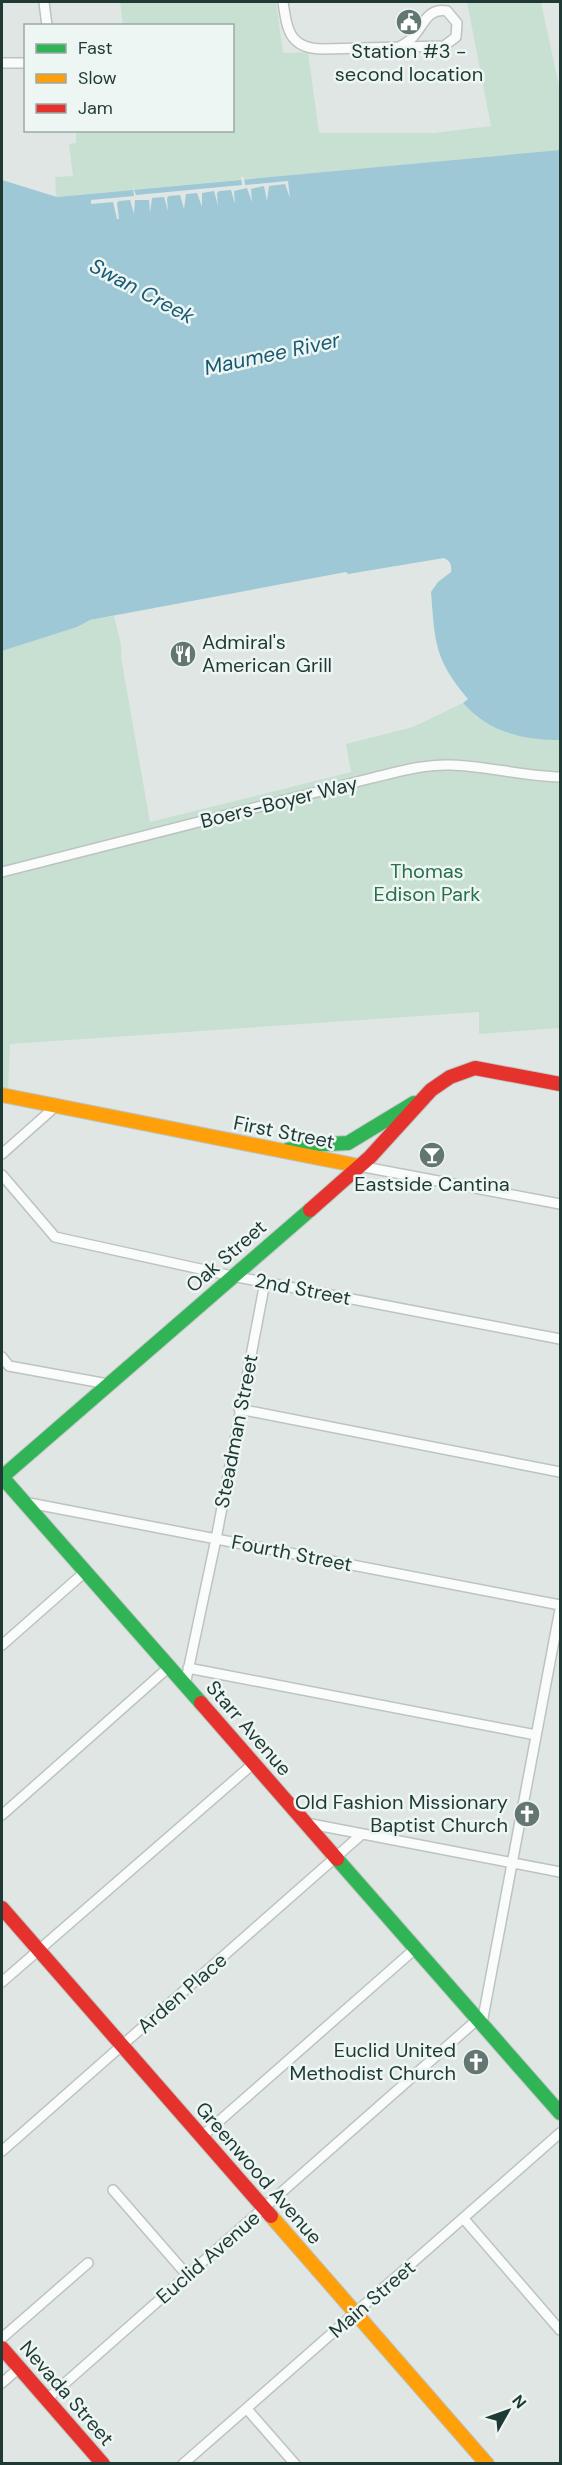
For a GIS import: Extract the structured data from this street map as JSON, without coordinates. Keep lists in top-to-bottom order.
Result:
{
  "streets": {
    "main road": [
      "First Street",
      "Oak Street",
      "Starr Avenue",
      "Greenwood Avenue",
      "Nevada Street"
    ],
    "street": [
      "Boers-Boyer Way",
      "2nd Street",
      "Steadman Street",
      "Fourth Street",
      "Arden Place",
      "Euclid Avenue",
      "Main Street"
    ]
  },
  "crossings": [
    ["First Street", "Oak Street"],
    ["Oak Street", "2nd Street"],
    ["Oak Street", "Starr Avenue"],
    ["2nd Street", "Steadman Street"],
    ["Steadman Street", "Fourth Street"],
    ["Steadman Street", "Starr Avenue"],
    ["Fourth Street", "Starr Avenue"],
    ["Starr Avenue", "Arden Place"],
    ["Starr Avenue", "Euclid Avenue"],
    ["Arden Place", "Greenwood Avenue"],
    ["Greenwood Avenue", "Euclid Avenue"],
    ["Greenwood Avenue", "Main Street"],
    ["Euclid Avenue", "Nevada Street"]
  ],
  "water": ["Swan Creek", "Maumee River"],
  "parks": ["Thomas Edison Park"],
  "places": {
    "public building": ["Station #3 - second location"],
    "restaurant": ["Admiral's American Grill"],
    "bar": ["Eastside Cantina"],
    "church": ["Old Fashion Missionary Baptist Church", "Euclid United Methodist Church"]
  },
  "legend": ["Fast", "Slow", "Jam"],
  "north": "top right"
}
